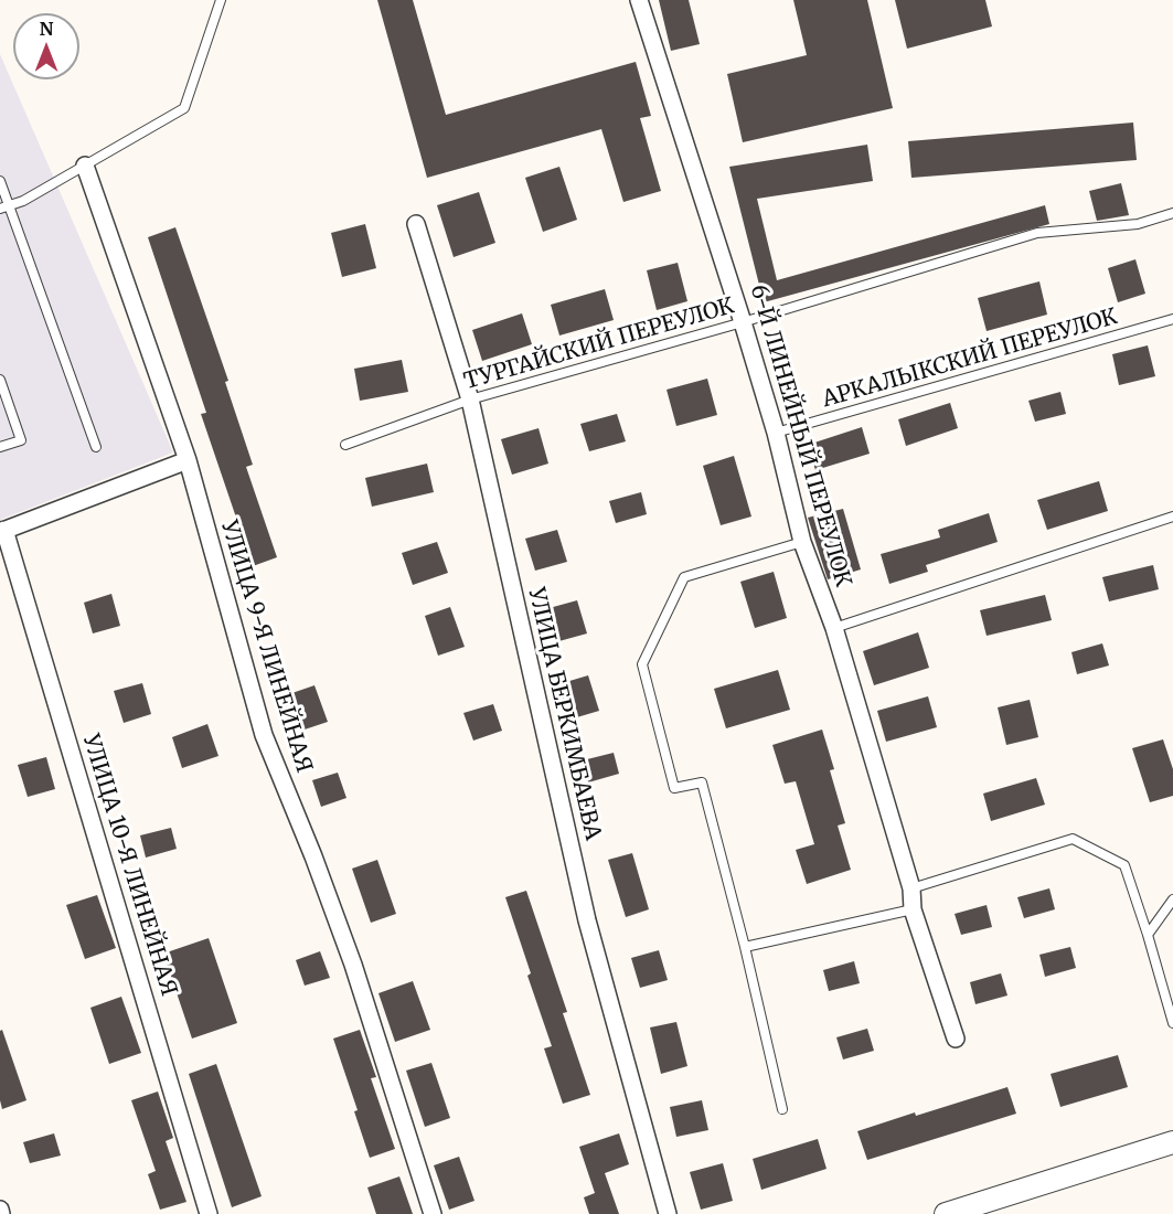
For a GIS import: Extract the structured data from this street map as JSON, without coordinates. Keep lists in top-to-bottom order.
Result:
{
  "streets": {
    "street": [
      "6-Й ЛИНЕЙНЫЙ ПЕРЕУЛОК",
      "УЛИЦА 9-Я ЛИНЕЙНАЯ",
      "УЛИЦА БЕРКИМБАЕВА",
      "УЛИЦА 10-Я ЛИНЕЙНАЯ"
    ],
    "lane": ["ТУРГАЙСКИЙ ПЕРЕУЛОК", "АРКАЛЫКСКИЙ ПЕРЕУЛОК"]
  },
  "crossings": [
    ["ТУРГАЙСКИЙ ПЕРЕУЛОК", "6-Й ЛИНЕЙНЫЙ ПЕРЕУЛОК"],
    ["ТУРГАЙСКИЙ ПЕРЕУЛОК", "УЛИЦА БЕРКИМБАЕВА"],
    ["АРКАЛЫКСКИЙ ПЕРЕУЛОК", "6-Й ЛИНЕЙНЫЙ ПЕРЕУЛОК"]
  ],
  "north": "top"
}
